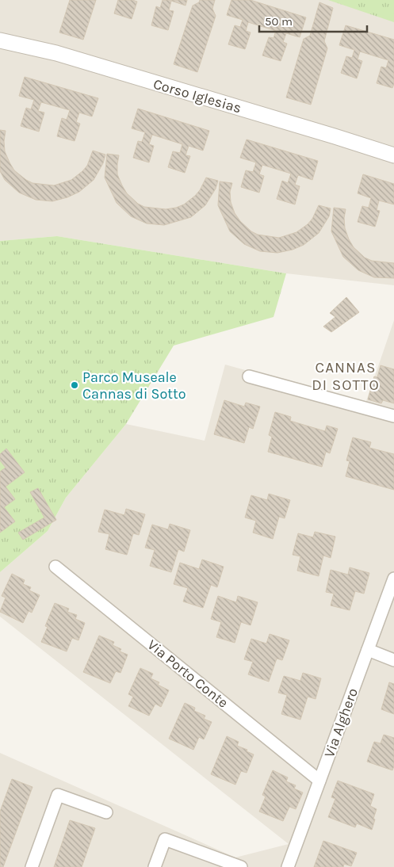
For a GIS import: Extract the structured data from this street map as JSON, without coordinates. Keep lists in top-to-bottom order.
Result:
{
  "streets": {
    "street": ["Corso Iglesias", "Via Porto Conte", "Via Alghero"]
  },
  "crossings": [
    ["Via Porto Conte", "Via Alghero"]
  ],
  "districts": ["CANNAS DI SOTTO"],
  "places": ["Parco Museale Cannas di Sotto"],
  "scale_bar": "50 m"
}
